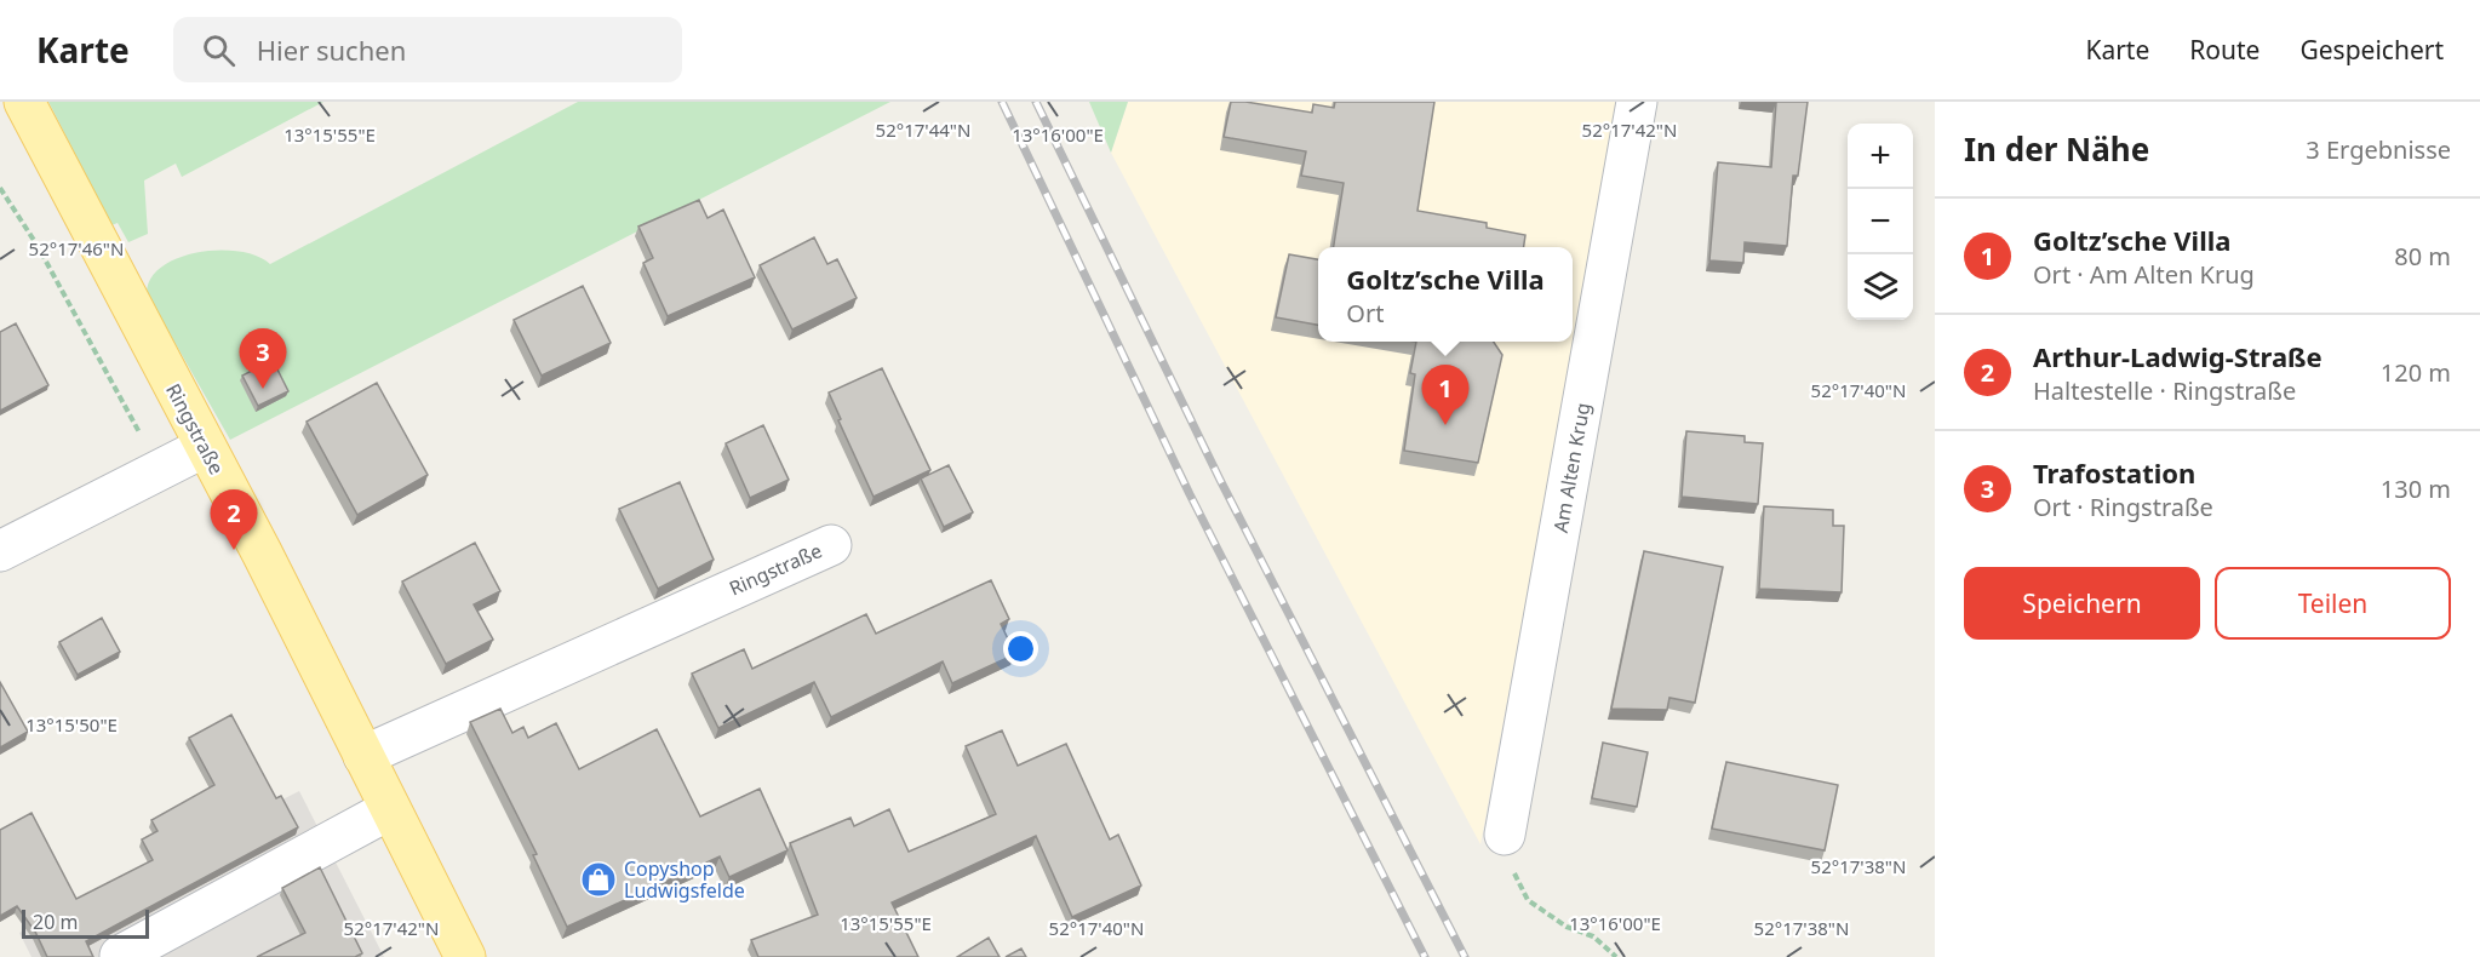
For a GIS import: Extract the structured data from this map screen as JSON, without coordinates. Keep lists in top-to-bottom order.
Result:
{
  "streets": {
    "main road": ["Ringstraße"],
    "street": ["Am Alten Krug"]
  },
  "places": {
    "shop": ["Copyshop Ludwigsfelde"]
  },
  "scale_bar": "20 m",
  "page": {
    "header": "Karte",
    "search": "Hier suchen",
    "nav": ["Karte", "Route", "Gespeichert"],
    "heading": ["In der Nähe", "3 Ergebnisse"],
    "map_buttons": ["+", "−"],
    "list": [
      {
        "mark": "1",
        "name": "Goltz’sche Villa",
        "note": "Ort · Am Alten Krug",
        "value": "80 m"
      },
      {
        "mark": "2",
        "name": "Arthur-Ladwig-Straße",
        "note": "Haltestelle · Ringstraße",
        "value": "120 m"
      },
      {
        "mark": "3",
        "name": "Trafostation",
        "note": "Ort · Ringstraße",
        "value": "130 m"
      }
    ],
    "popup": ["Goltz’sche Villa", "Ort"],
    "pins": ["3", "1", "2"],
    "buttons": ["Speichern", "Teilen"],
    "scale": "20 m"
  },
  "coordinates": [
    "52°17'44\"N",
    "52°17'42\"N",
    "13°15'55\"E",
    "13°16'00\"E",
    "52°17'46\"N",
    "52°17'40\"N",
    "13°15'50\"E",
    "52°17'38\"N"
  ]
}
